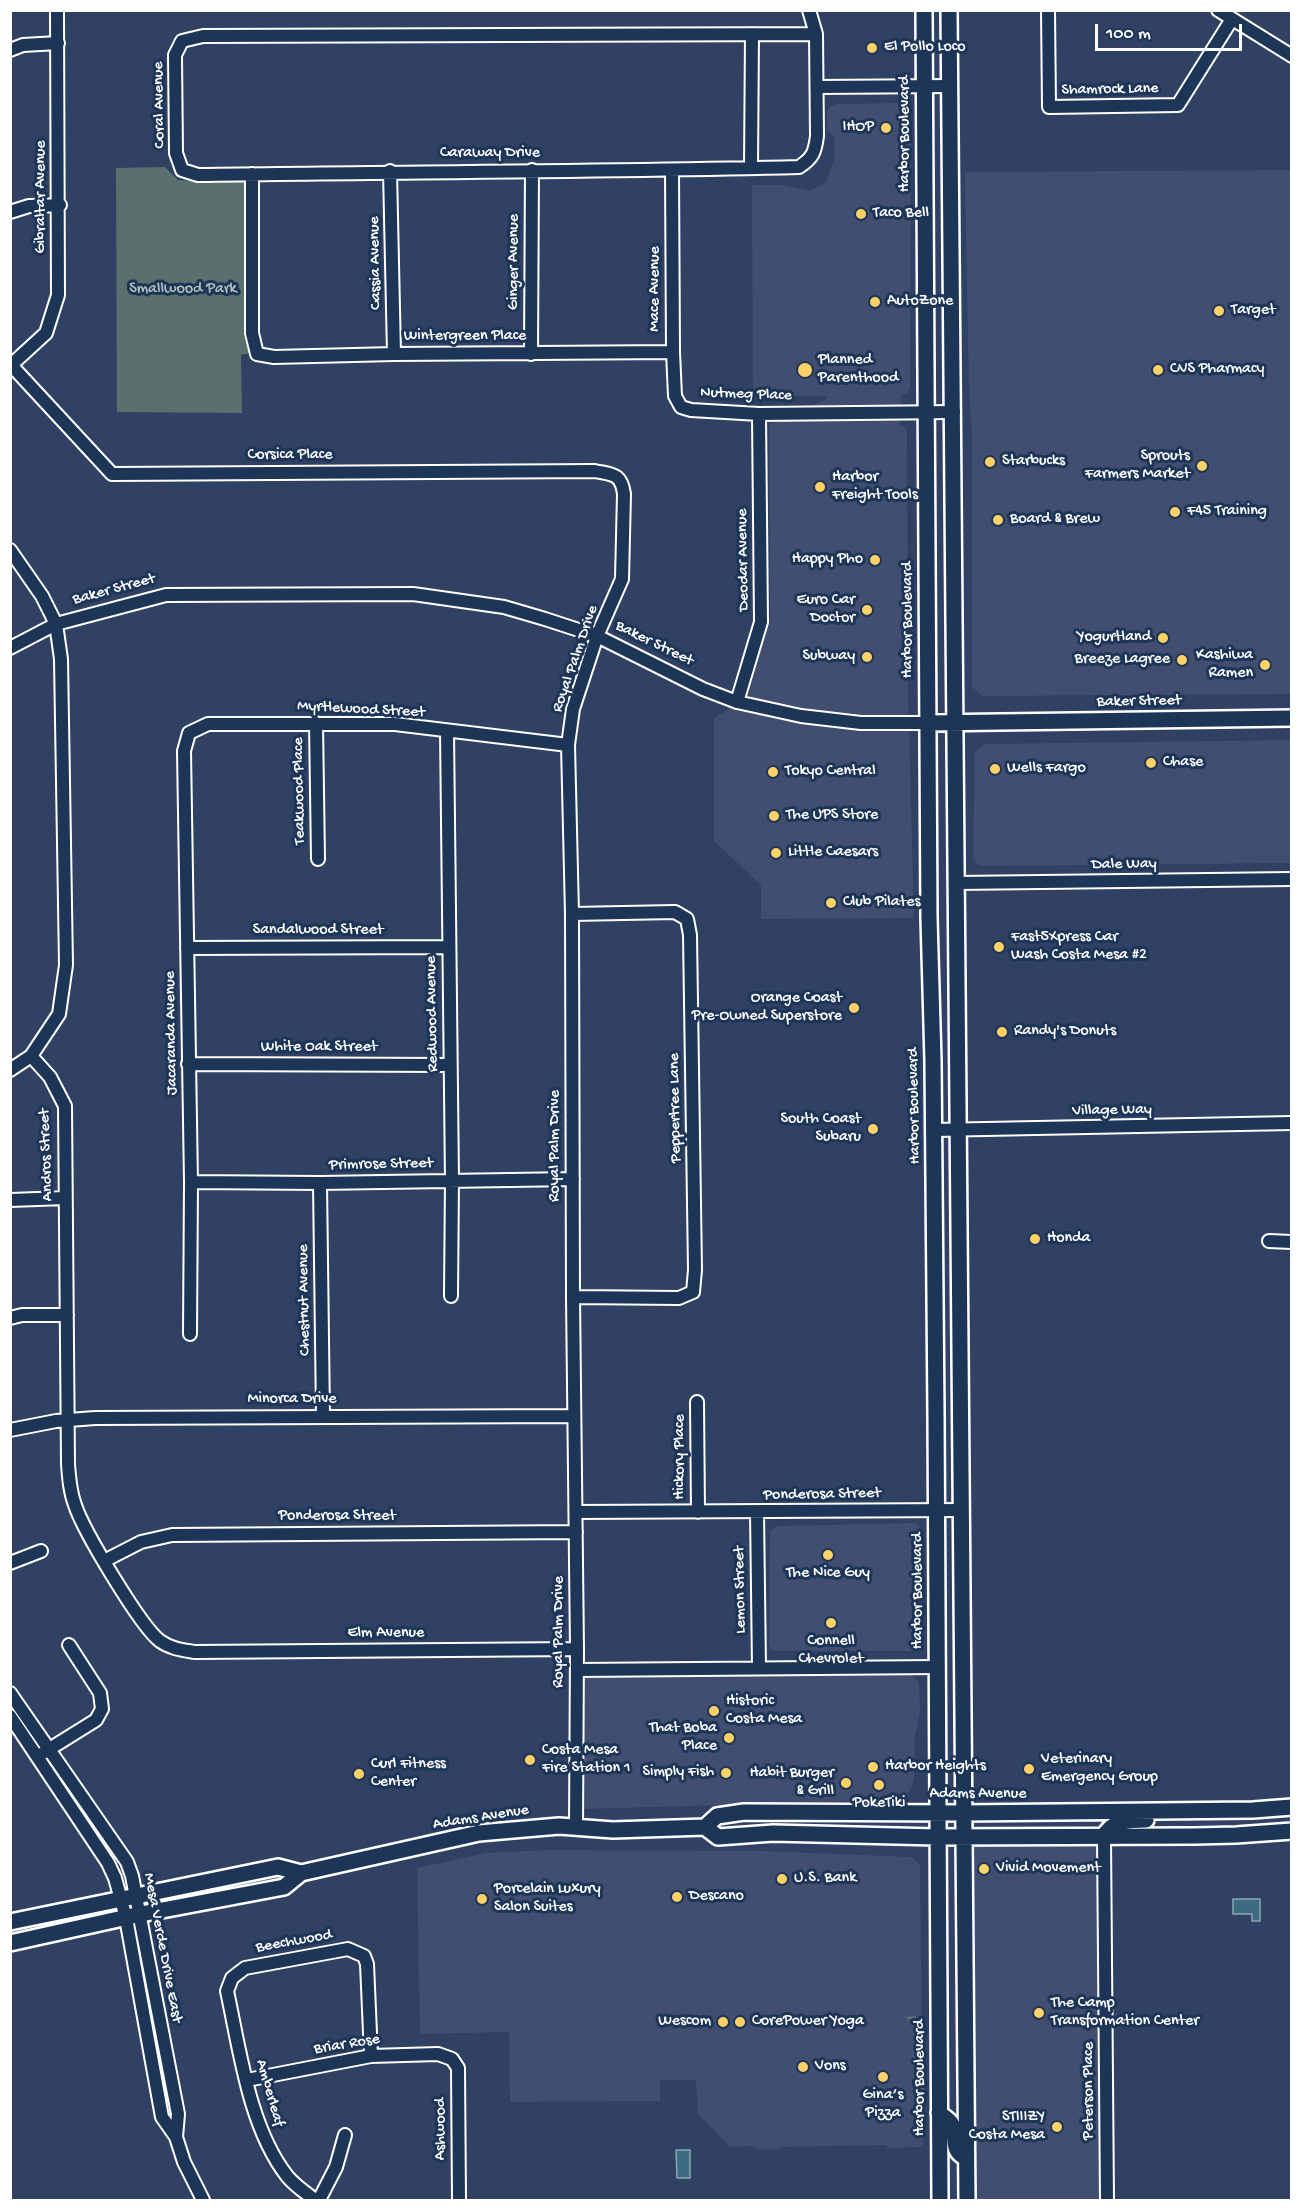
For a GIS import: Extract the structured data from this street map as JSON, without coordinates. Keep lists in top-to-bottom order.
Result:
{
  "streets": {
    "main road": ["Harbor Boulevard", "Baker Street", "Adams Avenue"],
    "street": [
      "Shamrock Lane",
      "Coral Avenue",
      "Caraway Drive",
      "Gibraltar Avenue",
      "Ginger Avenue",
      "Cassia Avenue",
      "Mace Avenue",
      "Wintergreen Place",
      "Nutmeg Place",
      "Corsica Place",
      "Deodar Avenue",
      "Royal Palm Drive",
      "Myrtlewood Street",
      "Teakwood Place",
      "Dale Way",
      "Sandalwood Street",
      "Redwood Avenue",
      "Jacaranda Avenue",
      "White Oak Street",
      "Peppertree Lane",
      "Village Way",
      "Andros Street",
      "Primrose Street",
      "Chestnut Avenue",
      "Minorca Drive",
      "Hickory Place",
      "Ponderosa Street",
      "Lemon Street",
      "Elm Avenue",
      "Beechwood",
      "Mesa Verde Drive East",
      "Briar Rose",
      "Peterson Place",
      "Amberleaf",
      "Ashwood"
    ]
  },
  "crossings": [
    ["Coral Avenue", "Caraway Drive"],
    ["Harbor Boulevard", "Nutmeg Place"],
    ["Harbor Boulevard", "Baker Street"],
    ["Harbor Boulevard", "Village Way"],
    ["Harbor Boulevard", "Ponderosa Street"],
    ["Harbor Boulevard", "Adams Avenue"],
    ["Caraway Drive", "Ginger Avenue"],
    ["Caraway Drive", "Cassia Avenue"],
    ["Caraway Drive", "Mace Avenue"],
    ["Caraway Drive", "Wintergreen Place"],
    ["Gibraltar Avenue", "Corsica Place"],
    ["Ginger Avenue", "Wintergreen Place"],
    ["Cassia Avenue", "Wintergreen Place"],
    ["Mace Avenue", "Wintergreen Place"],
    ["Mace Avenue", "Nutmeg Place"],
    ["Nutmeg Place", "Deodar Avenue"],
    ["Corsica Place", "Royal Palm Drive"],
    ["Deodar Avenue", "Baker Street"],
    ["Baker Street", "Royal Palm Drive"],
    ["Royal Palm Drive", "Myrtlewood Street"],
    ["Royal Palm Drive", "Peppertree Lane"],
    ["Royal Palm Drive", "Primrose Street"],
    ["Royal Palm Drive", "Minorca Drive"],
    ["Royal Palm Drive", "Ponderosa Street"],
    ["Royal Palm Drive", "Elm Avenue"],
    ["Royal Palm Drive", "Adams Avenue"],
    ["Myrtlewood Street", "Teakwood Place"],
    ["Myrtlewood Street", "Redwood Avenue"],
    ["Myrtlewood Street", "Jacaranda Avenue"],
    ["Sandalwood Street", "Redwood Avenue"],
    ["Sandalwood Street", "Jacaranda Avenue"],
    ["Redwood Avenue", "White Oak Street"],
    ["Redwood Avenue", "Primrose Street"],
    ["Jacaranda Avenue", "White Oak Street"],
    ["Jacaranda Avenue", "Primrose Street"],
    ["Andros Street", "Minorca Drive"],
    ["Andros Street", "Ponderosa Street"],
    ["Andros Street", "Elm Avenue"],
    ["Primrose Street", "Chestnut Avenue"],
    ["Chestnut Avenue", "Minorca Drive"],
    ["Hickory Place", "Ponderosa Street"],
    ["Ponderosa Street", "Lemon Street"],
    ["Adams Avenue", "Mesa Verde Drive East"],
    ["Adams Avenue", "Peterson Place"],
    ["Beechwood", "Briar Rose"],
    ["Beechwood", "Amberleaf"],
    ["Briar Rose", "Amberleaf"],
    ["Briar Rose", "Ashwood"]
  ],
  "parks": ["Smallwood Park"],
  "places": [
    "El Pollo Loco",
    "IHOP",
    "Taco Bell",
    "AutoZone",
    "Target",
    "Planned Parenthood",
    "CVS Pharmacy",
    "Starbucks",
    "Sprouts Farmers Market",
    "Harbor Freight Tools",
    "F45 Training",
    "Board & Brew",
    "Happy Pho",
    "Euro Car Doctor",
    "Yogurtland",
    "Subway",
    "Breeze Lagree",
    "Kashiwa Ramen",
    "Chase",
    "Wells Fargo",
    "Tokyo Central",
    "The UPS Store",
    "Little Caesars",
    "Club Pilates",
    "Fast5Xpress Car Wash Costa Mesa #2",
    "Orange Coast Pre-Owned Superstore",
    "Randy's Donuts",
    "South Coast Subaru",
    "Honda",
    "The Nice Guy",
    "Connell Chevrolet",
    "Historic Costa Mesa",
    "That Boba Place",
    "Costa Mesa Fire Station 1",
    "Harbor Heights",
    "Veterinary Emergency Group",
    "Simply Fish",
    "Curl Fitness Center",
    "Habit Burger & Grill",
    "PokeTiki",
    "Vivid Movement",
    "U.S. Bank",
    "Descano",
    "Porcelain Luxury Salon Suites",
    "The Camp Transformation Center",
    "Wescom",
    "CorePower Yoga",
    "Vons",
    "Gina’s Pizza",
    "STIIIZY Costa Mesa"
  ],
  "scale_bar": "100 m"
}
